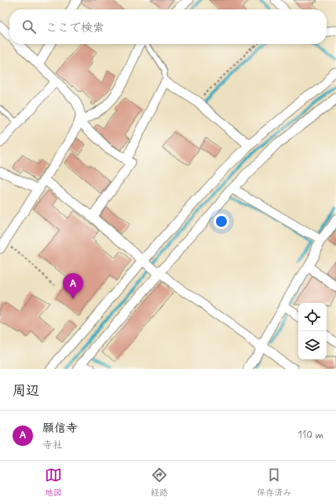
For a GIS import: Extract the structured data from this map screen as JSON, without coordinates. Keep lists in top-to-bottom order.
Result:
{
  "page": {
    "search": "ここで検索",
    "pins": "A",
    "heading": "周辺",
    "list": [
      {
        "mark": "A",
        "name": "願信寺",
        "note": "寺社",
        "value": "110 m"
      }
    ],
    "nav": ["地図", "経路", "保存済み"]
  }
}
